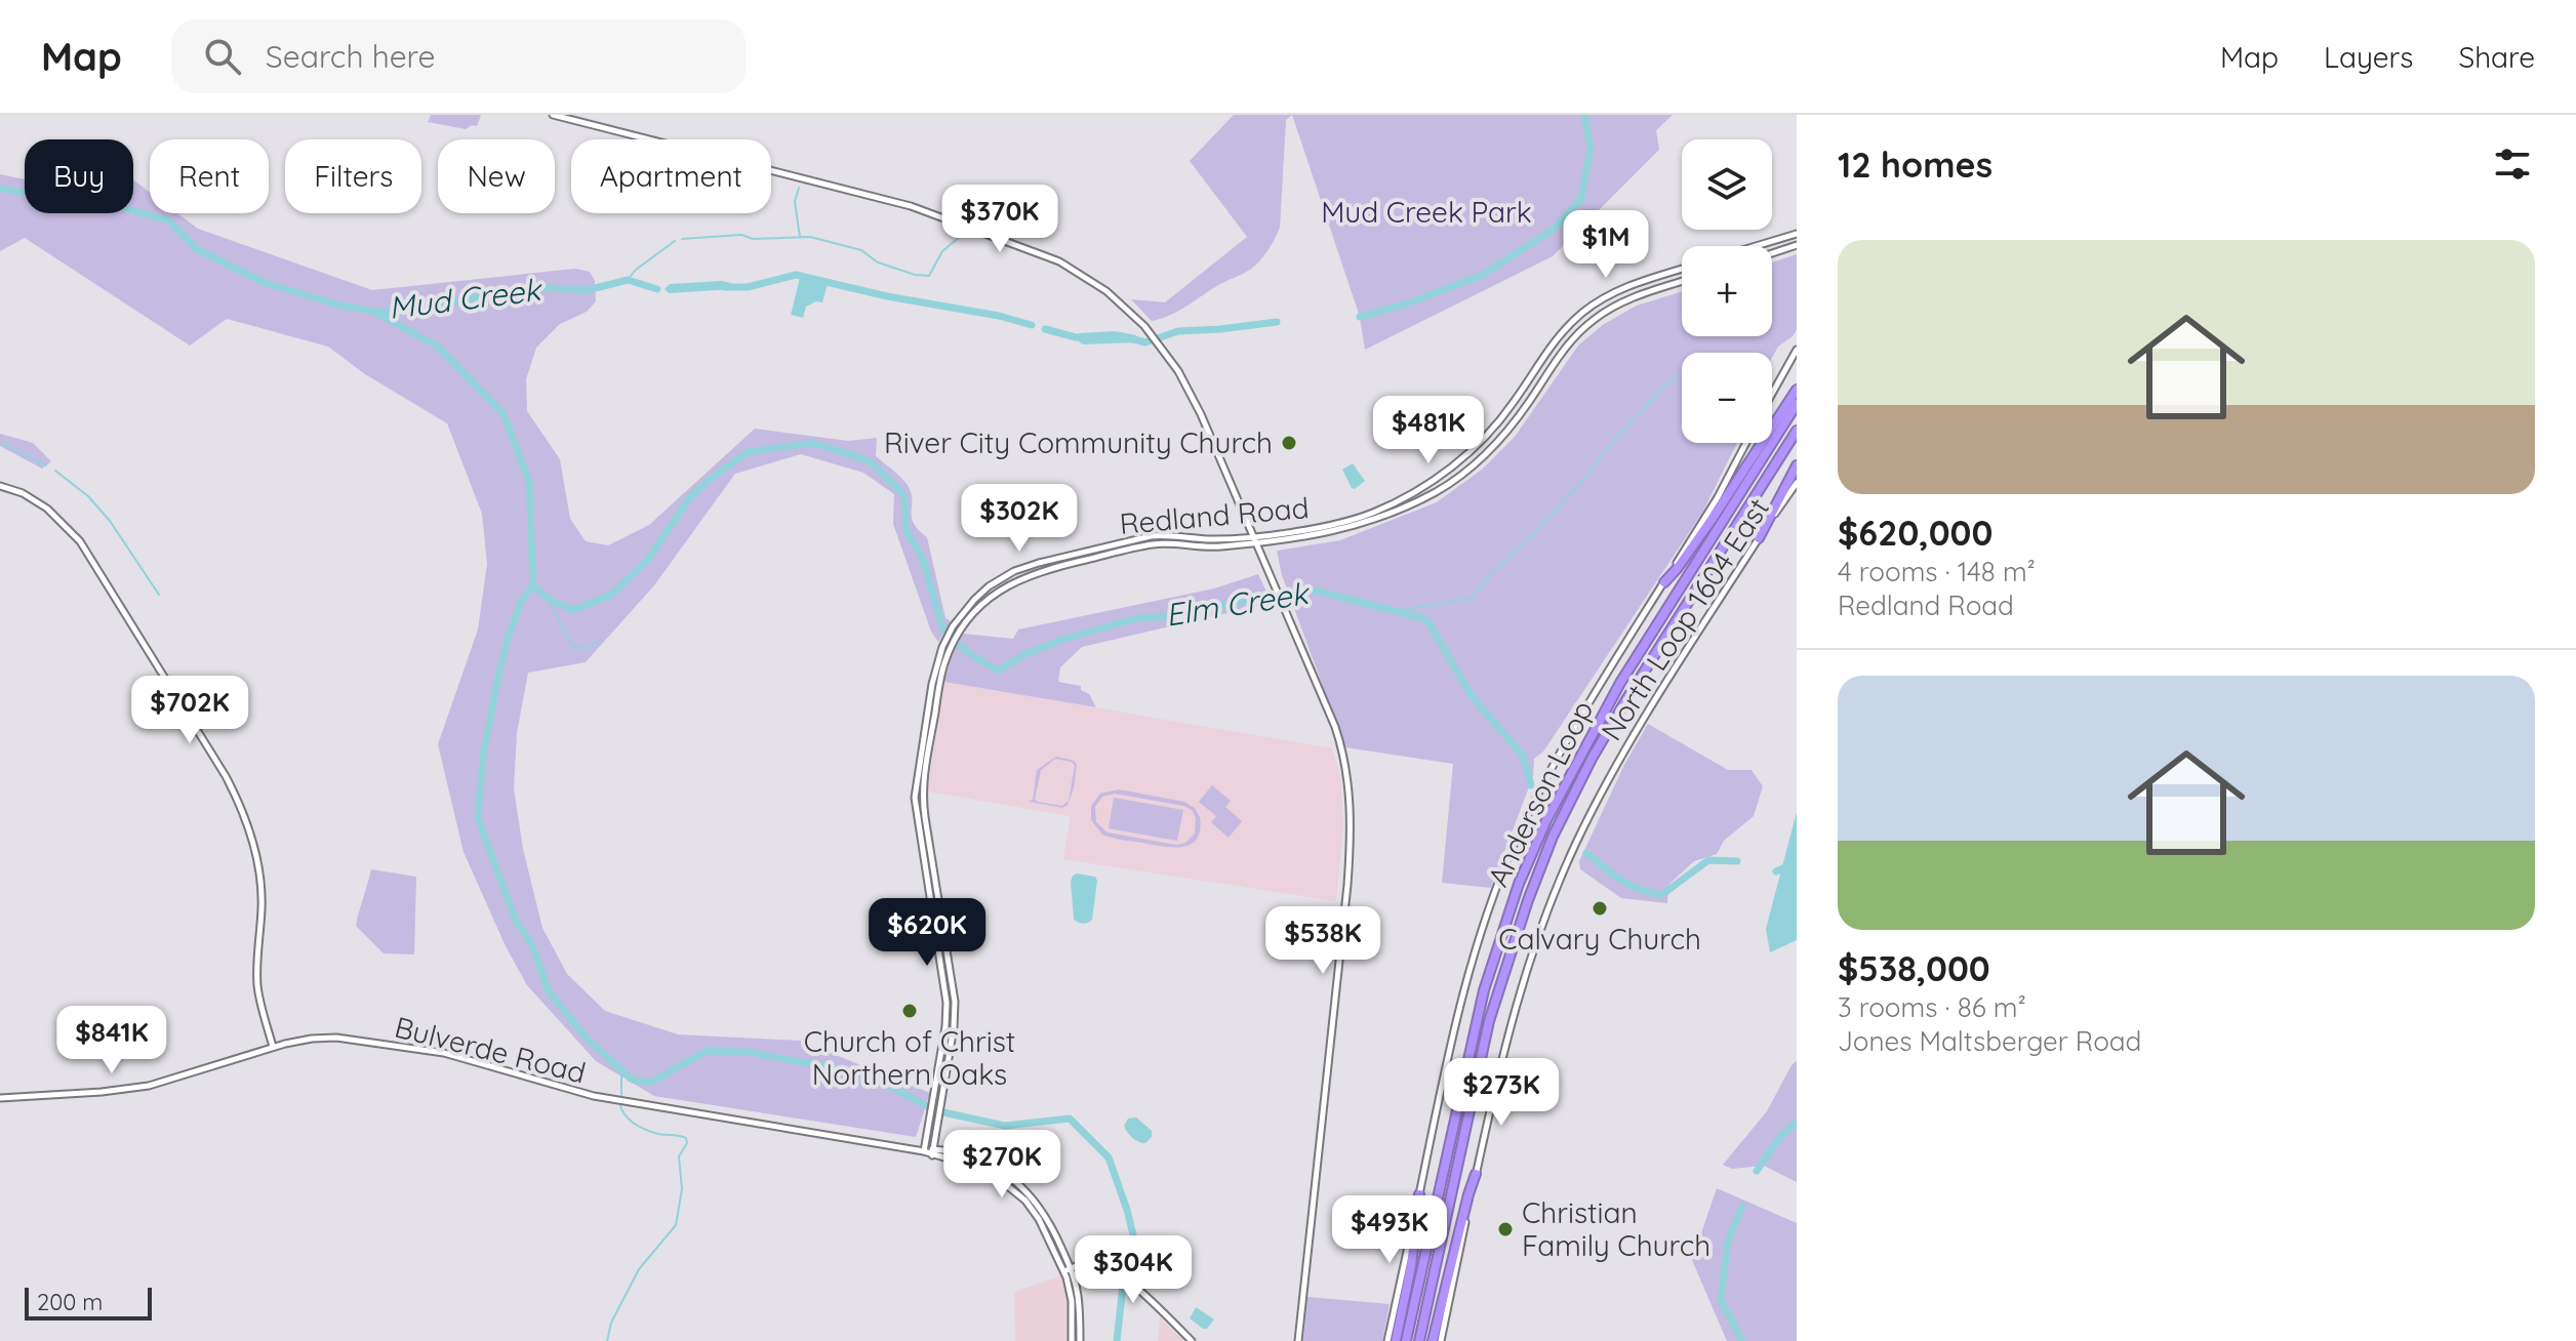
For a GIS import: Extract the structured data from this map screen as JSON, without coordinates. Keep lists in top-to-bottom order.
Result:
{
  "streets": {
    "highway": ["Anderson Loop"],
    "main road": ["Redland Road", "North Loop 1604 East", "Bulverde Road"]
  },
  "crossings": [
    ["Redland Road", "Bulverde Road"]
  ],
  "water": ["Mud Creek", "Elm Creek"],
  "parks": ["Mud Creek Park"],
  "places": [
    "River City Community Church",
    "Calvary Church",
    "Church of Christ Northern Oaks",
    "Christian Family Church"
  ],
  "scale_bar": "200 m",
  "page": {
    "header": "Map",
    "search": "Search here",
    "nav": ["Map", "Layers", "Share"],
    "heading": "12 homes",
    "map_buttons": ["+", "−"],
    "chip": [
      "Buy",
      "Rent",
      "Filters",
      "New",
      "Apartment"
    ],
    "price": [
      "$370K",
      "$1M",
      "$481K",
      "$302K",
      "$702K",
      "$620K",
      "$538K",
      "$841K",
      "$273K",
      "$270K",
      "$493K",
      "$304K"
    ],
    "list": [
      {
        "name": "$620,000",
        "note": "4 rooms · 148 m² · Redland Road"
      },
      {
        "name": "$538,000",
        "note": "3 rooms · 86 m² · Jones Maltsberger Road"
      }
    ],
    "scale": "200 m"
  }
}
